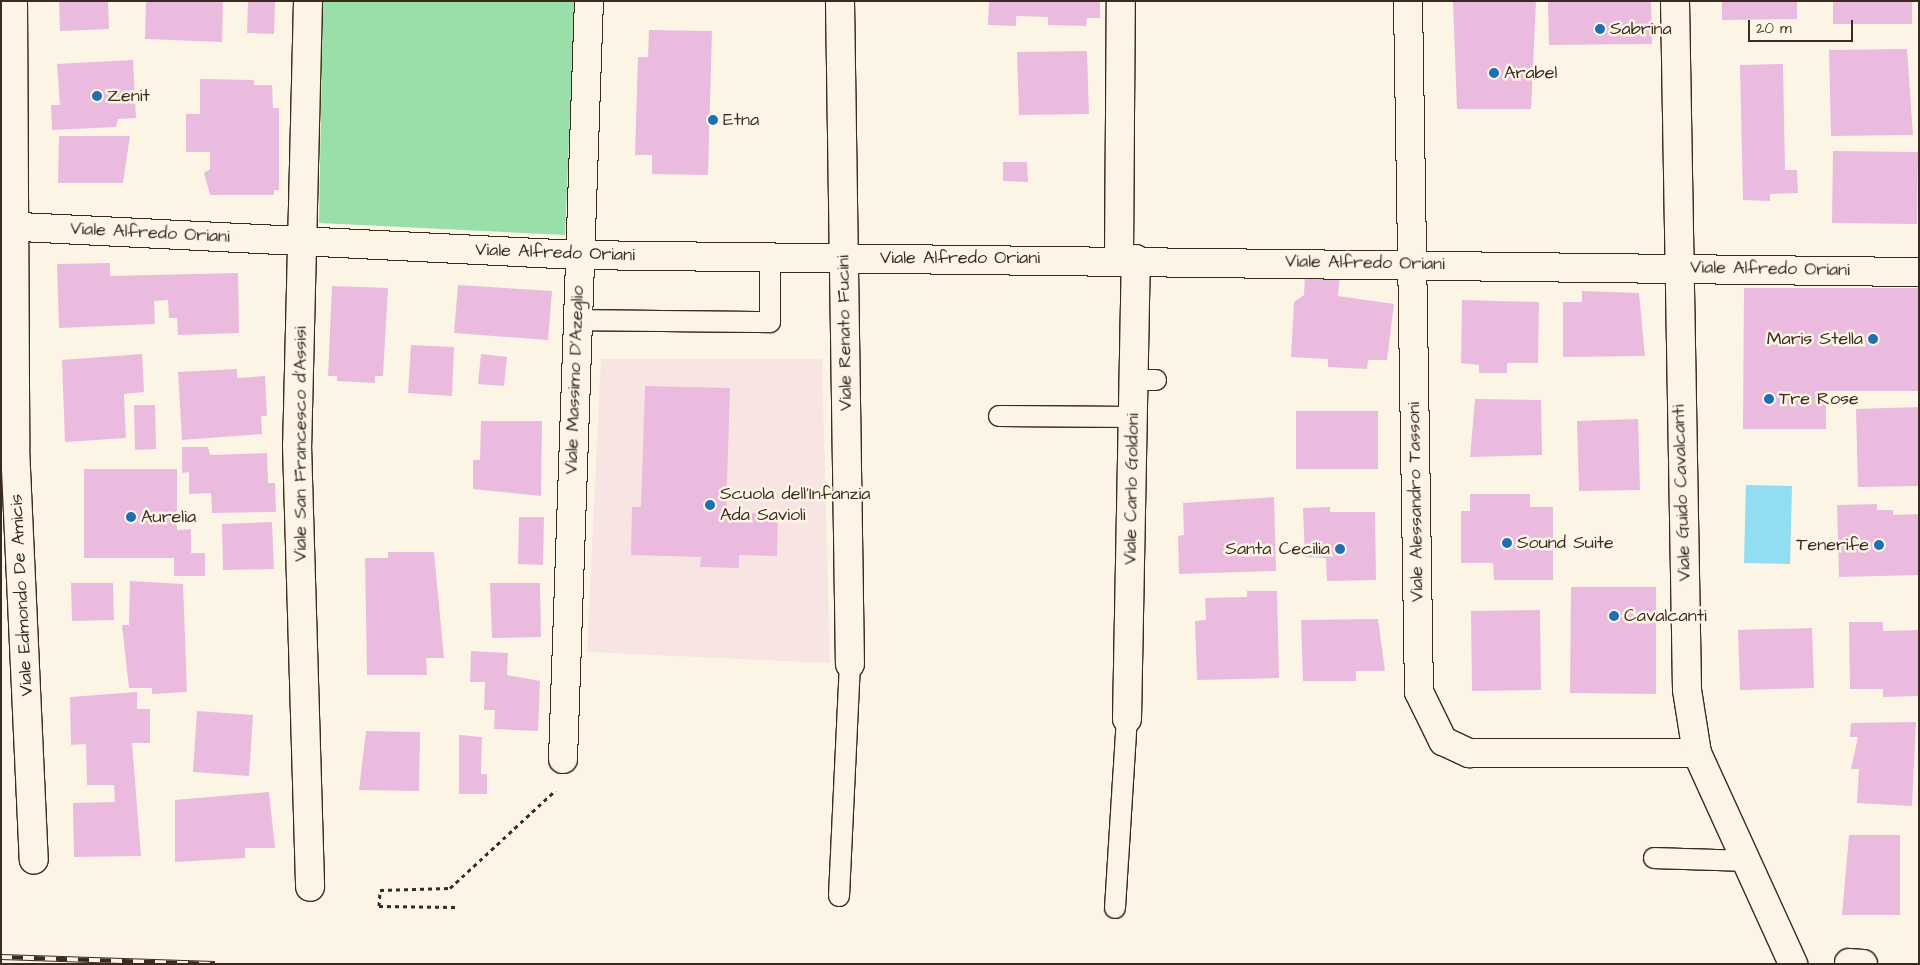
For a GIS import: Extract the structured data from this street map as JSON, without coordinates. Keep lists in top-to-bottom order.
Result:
{
  "streets": {
    "street": [
      "Viale Alfredo Oriani",
      "Viale Renato Fucini",
      "Viale Massimo D'Azeglio",
      "Viale San Francesco d'Assisi",
      "Viale Carlo Goldoni",
      "Viale Guido Cavalcanti",
      "Viale Alessandro Tassoni",
      "Viale Edmondo De Amicis"
    ]
  },
  "crossings": [
    ["Viale Alfredo Oriani", "Viale Renato Fucini"],
    ["Viale Alfredo Oriani", "Viale Massimo D'Azeglio"],
    ["Viale Alfredo Oriani", "Viale San Francesco d'Assisi"],
    ["Viale Alfredo Oriani", "Viale Carlo Goldoni"],
    ["Viale Alfredo Oriani", "Viale Guido Cavalcanti"],
    ["Viale Alfredo Oriani", "Viale Alessandro Tassoni"],
    ["Viale Alfredo Oriani", "Viale Edmondo De Amicis"],
    ["Viale Guido Cavalcanti", "Viale Alessandro Tassoni"]
  ],
  "places": [
    "Sabrina",
    "Arabel",
    "Zenit",
    "Etna",
    "Maris Stella",
    "Tre Rose",
    "Scuola dell'Infanzia Ada Savioli",
    "Aurelia",
    "Sound Suite",
    "Tenerife",
    "Santa Cecilia",
    "Cavalcanti"
  ],
  "scale_bar": "20 m"
}
